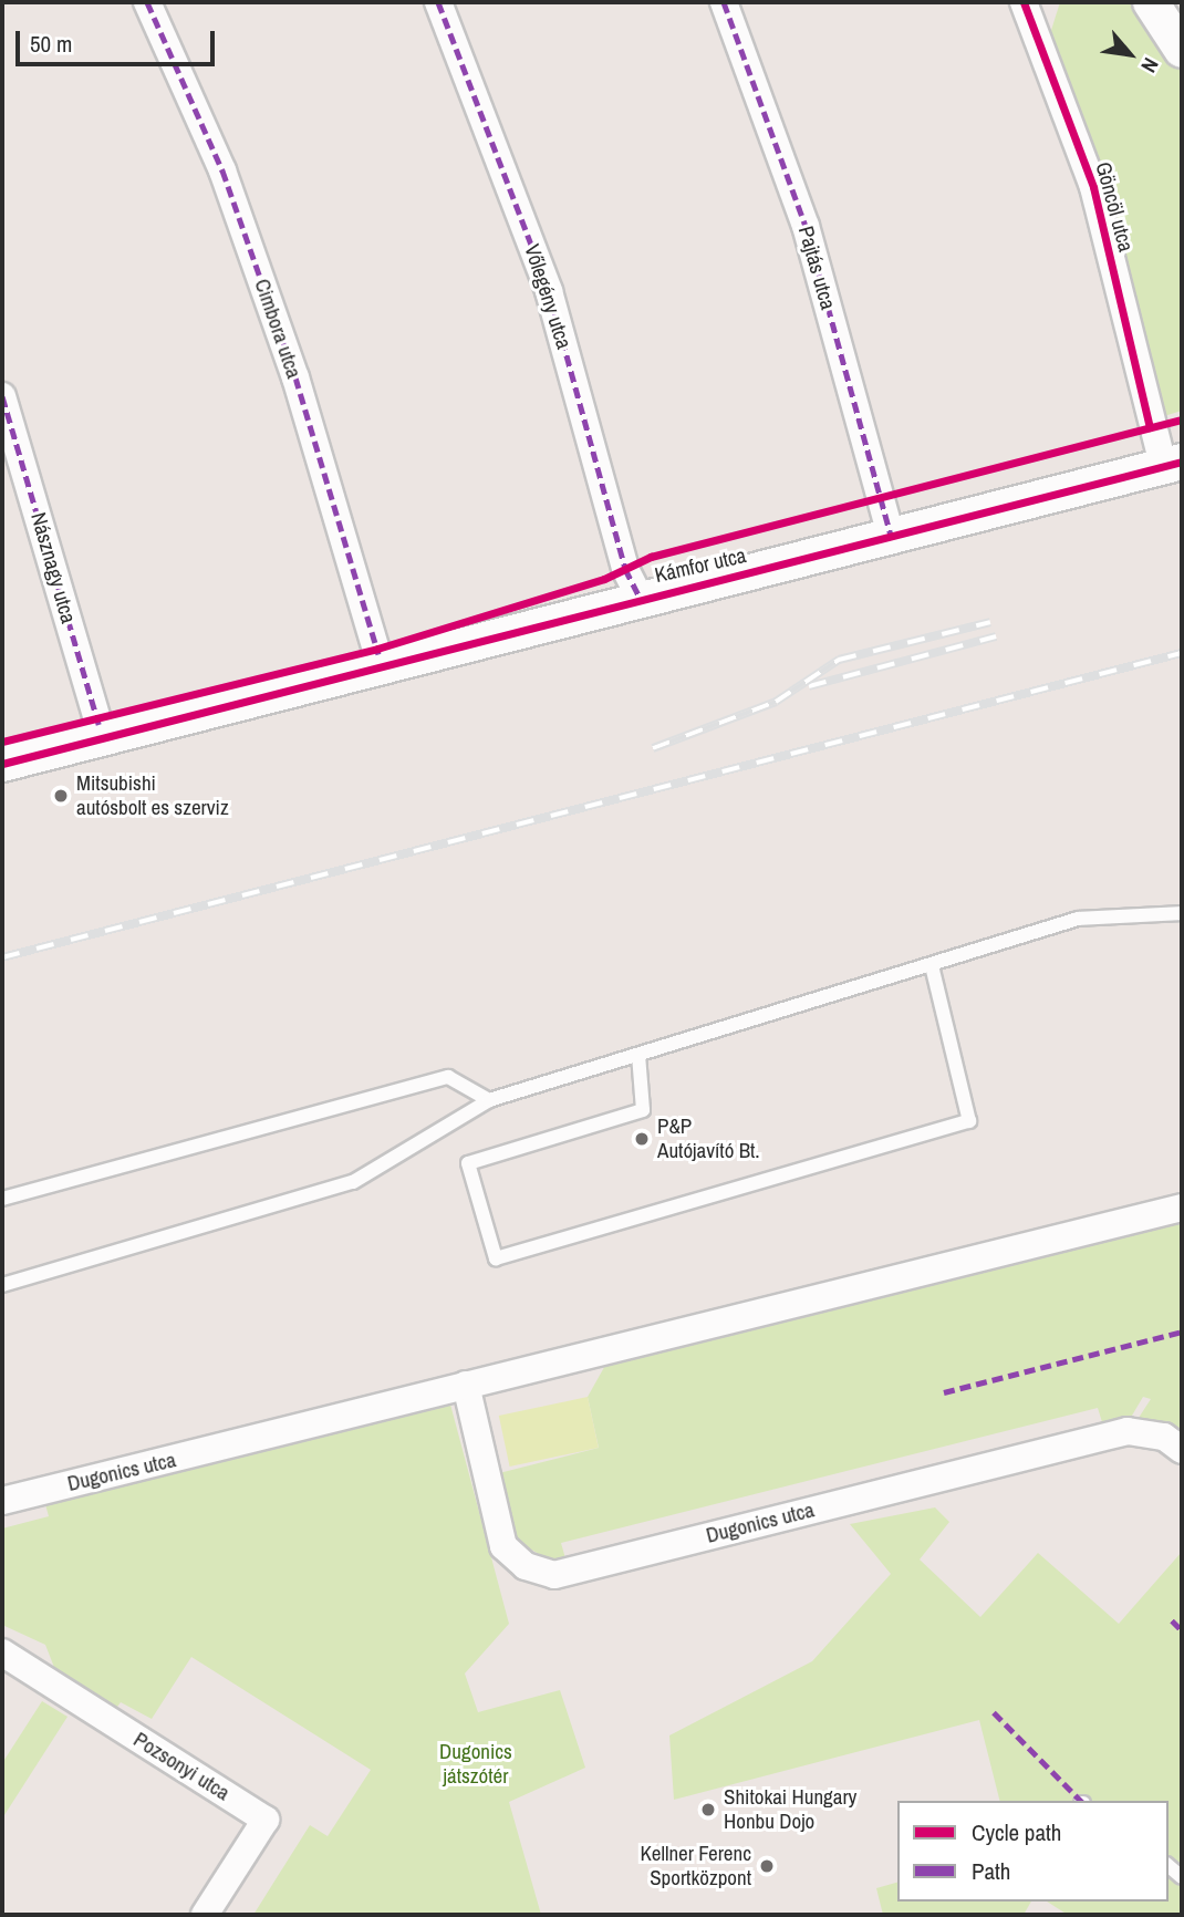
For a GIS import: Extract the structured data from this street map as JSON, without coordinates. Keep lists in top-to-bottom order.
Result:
{
  "streets": {
    "street": [
      "Göncöl utca",
      "Pajtás utca",
      "Vőlegény utca",
      "Cimbora utca",
      "Kámfor utca",
      "Násznagy utca",
      "Dugonics utca",
      "Pozsonyi utca"
    ]
  },
  "crossings": [
    ["Göncöl utca", "Kámfor utca"],
    ["Pajtás utca", "Kámfor utca"],
    ["Vőlegény utca", "Kámfor utca"],
    ["Cimbora utca", "Kámfor utca"],
    ["Kámfor utca", "Násznagy utca"]
  ],
  "parks": ["Dugonics játszótér"],
  "places": [
    "Mitsubishi autósbolt es szerviz",
    "P&P Autójavító Bt.",
    "Shitokai Hungary Honbu Dojo",
    "Kellner Ferenc Sportközpont"
  ],
  "legend": ["Cycle path", "Path"],
  "scale_bar": "50 m",
  "north": "bottom right"
}
